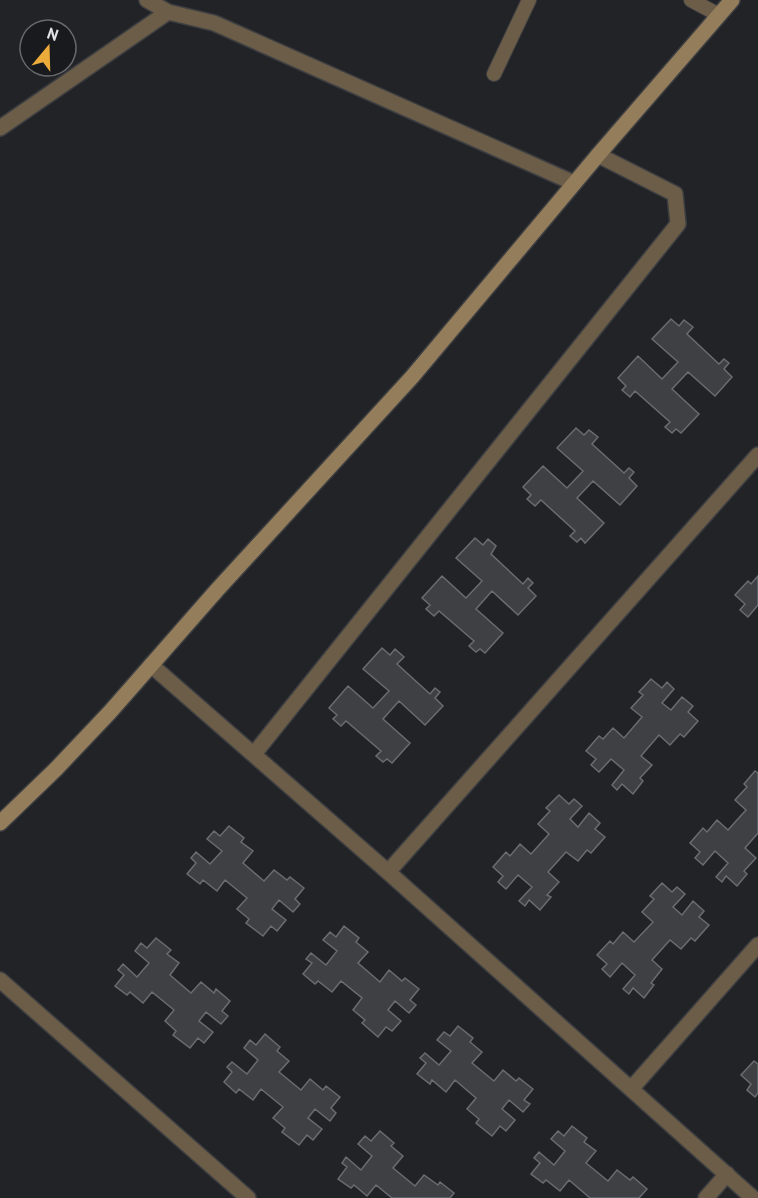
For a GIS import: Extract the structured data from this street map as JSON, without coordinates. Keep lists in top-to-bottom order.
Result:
{
  "north": "top"
}
